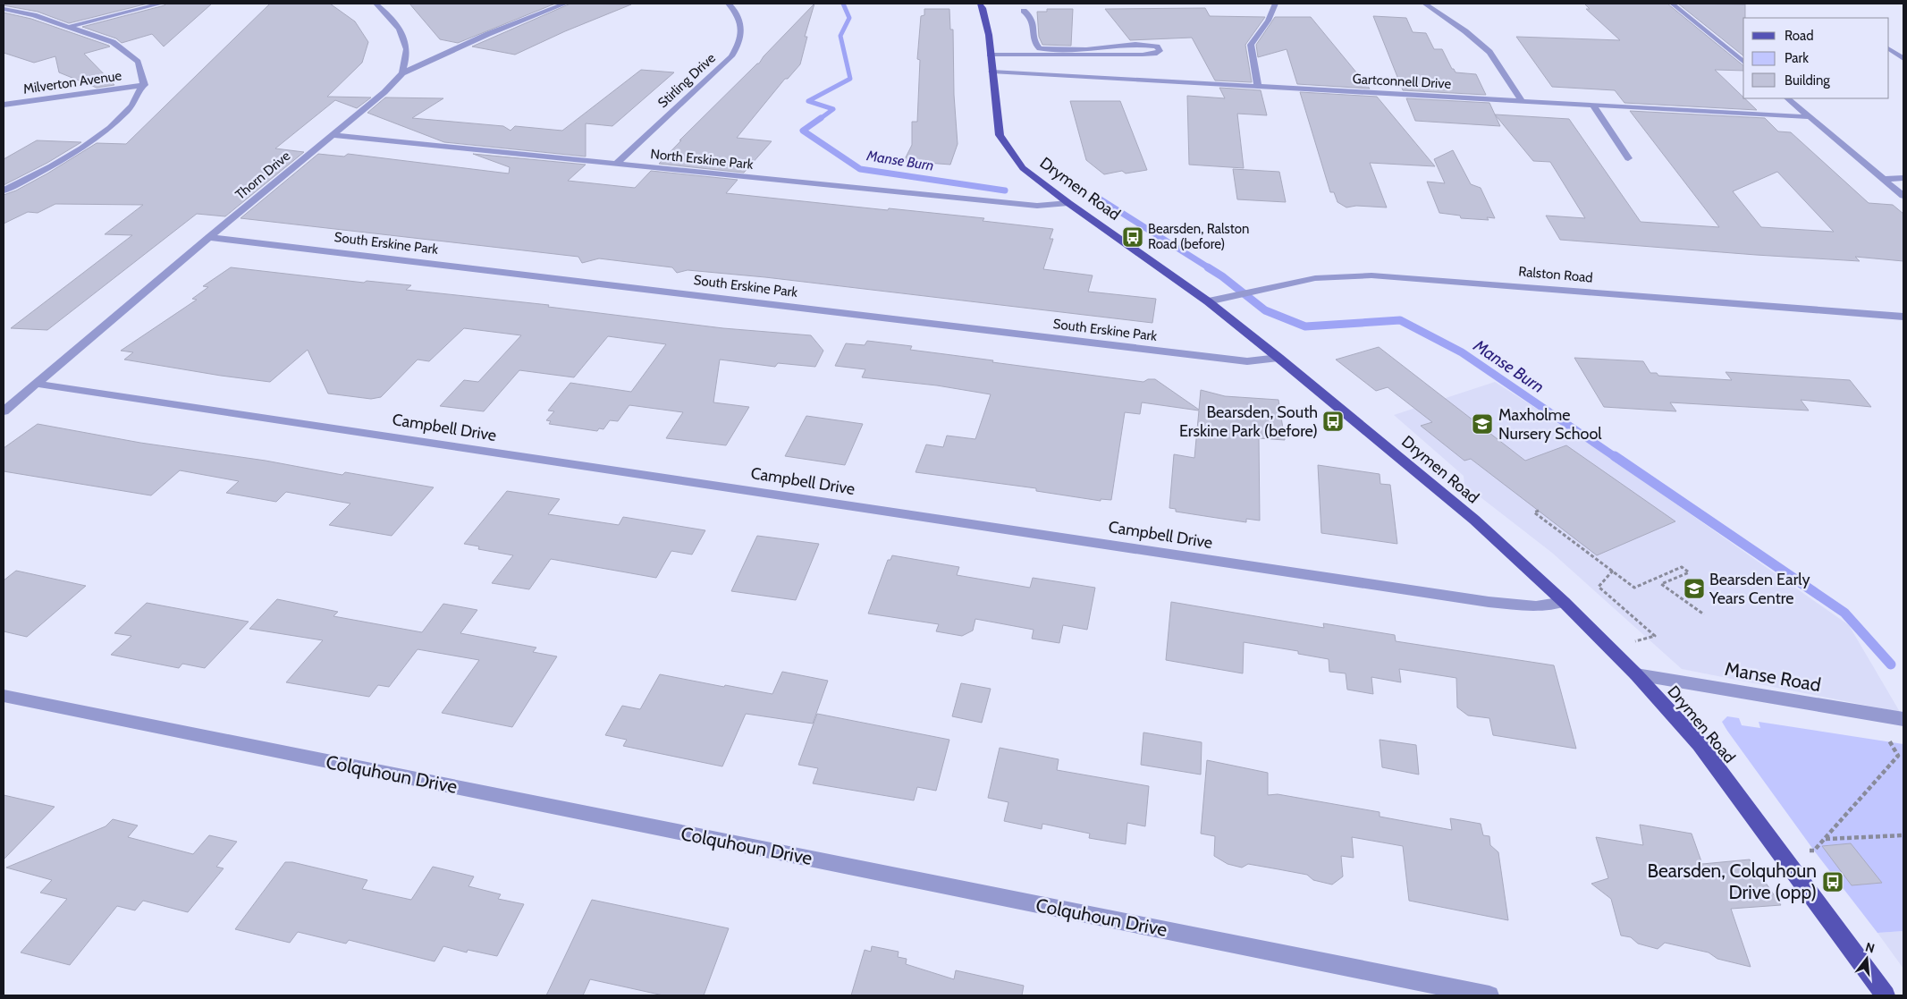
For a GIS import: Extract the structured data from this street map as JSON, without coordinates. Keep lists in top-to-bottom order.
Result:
{
  "streets": {
    "main road": ["Drymen Road"],
    "street": [
      "Stirling Drive",
      "Gartconnell Drive",
      "Milverton Avenue",
      "North Erskine Park",
      "Thorn Drive",
      "South Erskine Park",
      "Ralston Road",
      "Campbell Drive",
      "Manse Road",
      "Colquhoun Drive"
    ]
  },
  "crossings": [
    ["Stirling Drive", "North Erskine Park"],
    ["Gartconnell Drive", "Drymen Road"],
    ["North Erskine Park", "Thorn Drive"],
    ["North Erskine Park", "Drymen Road"],
    ["Thorn Drive", "South Erskine Park"],
    ["Thorn Drive", "Campbell Drive"],
    ["Drymen Road", "South Erskine Park"],
    ["Drymen Road", "Ralston Road"],
    ["Drymen Road", "Campbell Drive"],
    ["Drymen Road", "Manse Road"]
  ],
  "water": ["Manse Burn"],
  "places": {
    "bus stop": ["Bearsden, Ralston Road (before)", "Bearsden, South Erskine Park (before)", "Bearsden, Colquhoun Drive (opp)"],
    "school or university": ["Maxholme Nursery School", "Bearsden Early Years Centre"]
  },
  "legend": ["Road", "Park", "Building"],
  "north": "top"
}
